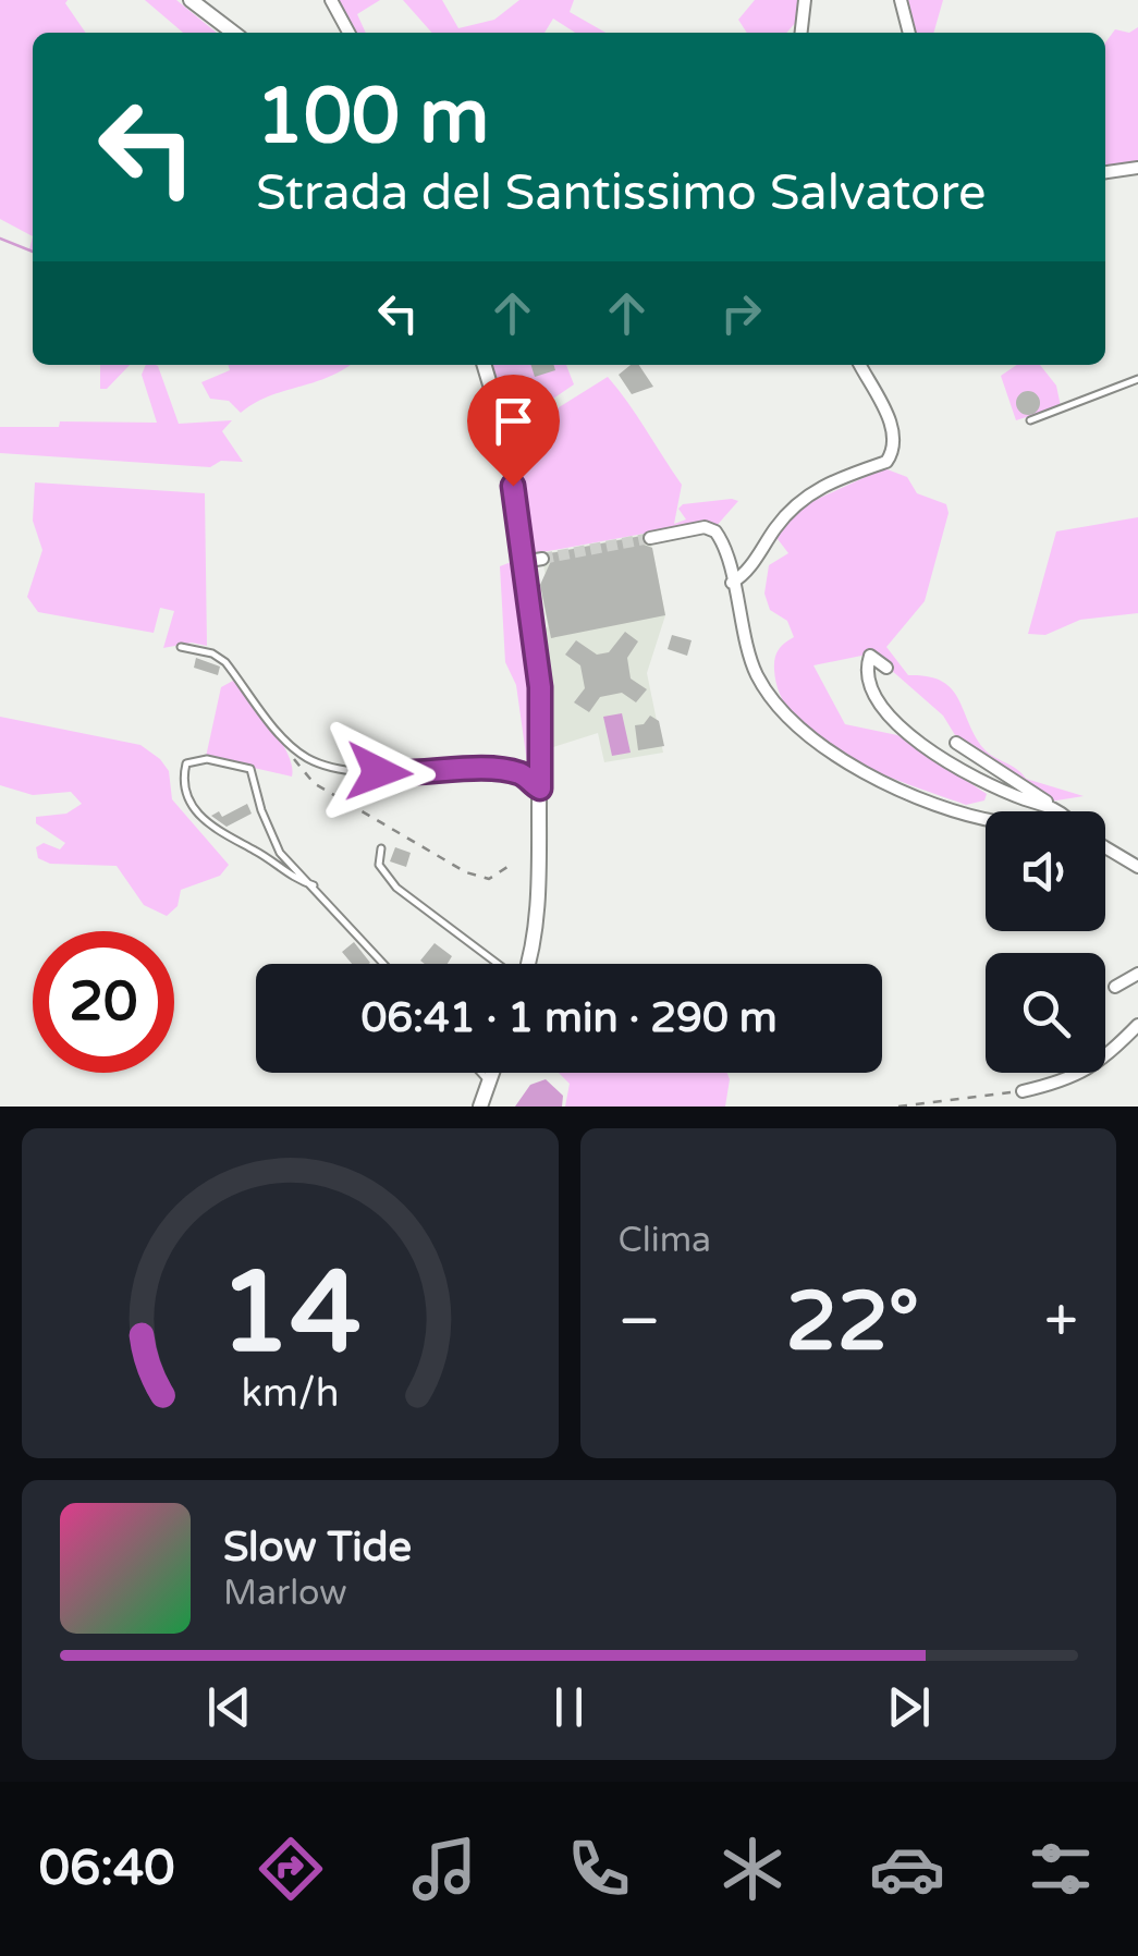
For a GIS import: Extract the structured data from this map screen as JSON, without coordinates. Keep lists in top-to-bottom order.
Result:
{
  "page": {
    "turn": ["100 m", "Strada del Santissimo Salvatore"],
    "limit": "20",
    "trip": "06:41 · 1 min · 290 m",
    "tile": "Clima",
    "heat": ["−", "22°", "+"],
    "song": ["Slow Tide", "Marlow"],
    "tabs": "06:40",
    "gauge": ["14", "km/h"]
  }
}
